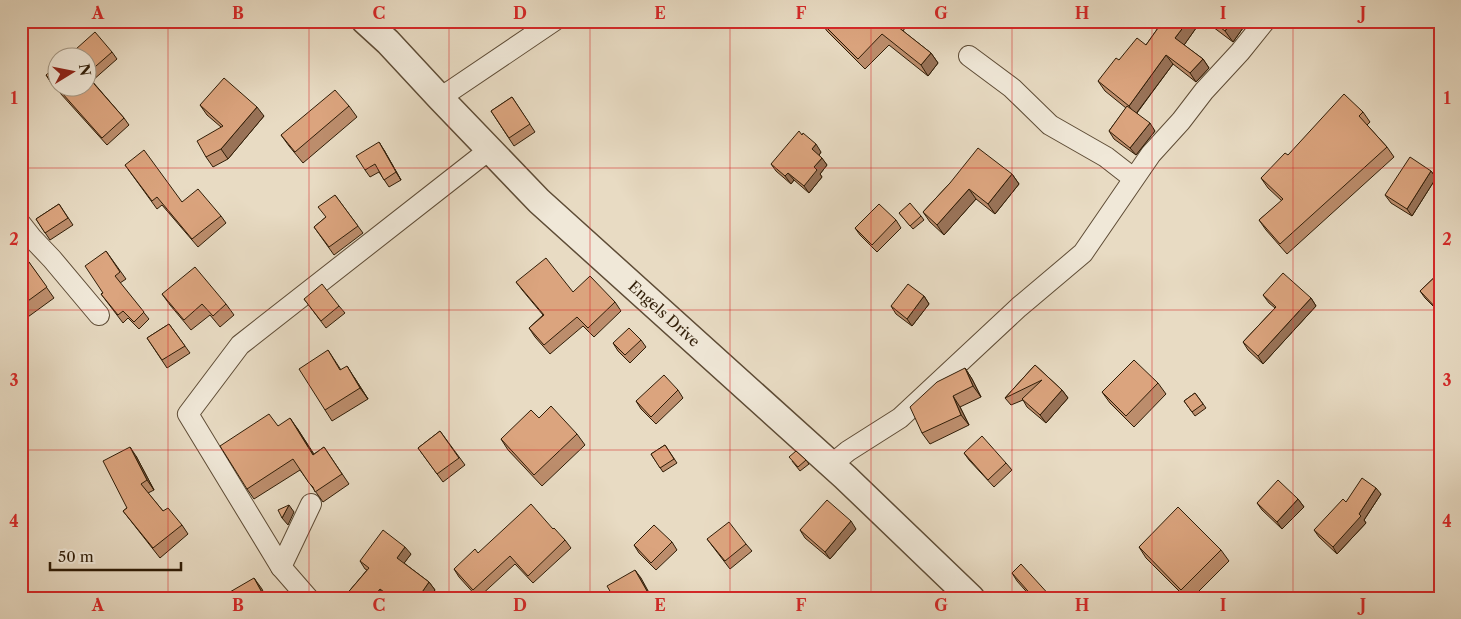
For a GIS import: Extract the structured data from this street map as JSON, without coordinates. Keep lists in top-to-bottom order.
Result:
{
  "streets": {
    "street": ["Engels Drive"]
  },
  "scale_bar": "50 m",
  "north": "right",
  "grid": {
    "columns": [
      "A",
      "B",
      "C",
      "D",
      "E",
      "F",
      "G",
      "H",
      "I",
      "J"
    ],
    "rows": [
      "1",
      "2",
      "3",
      "4"
    ]
  }
}
